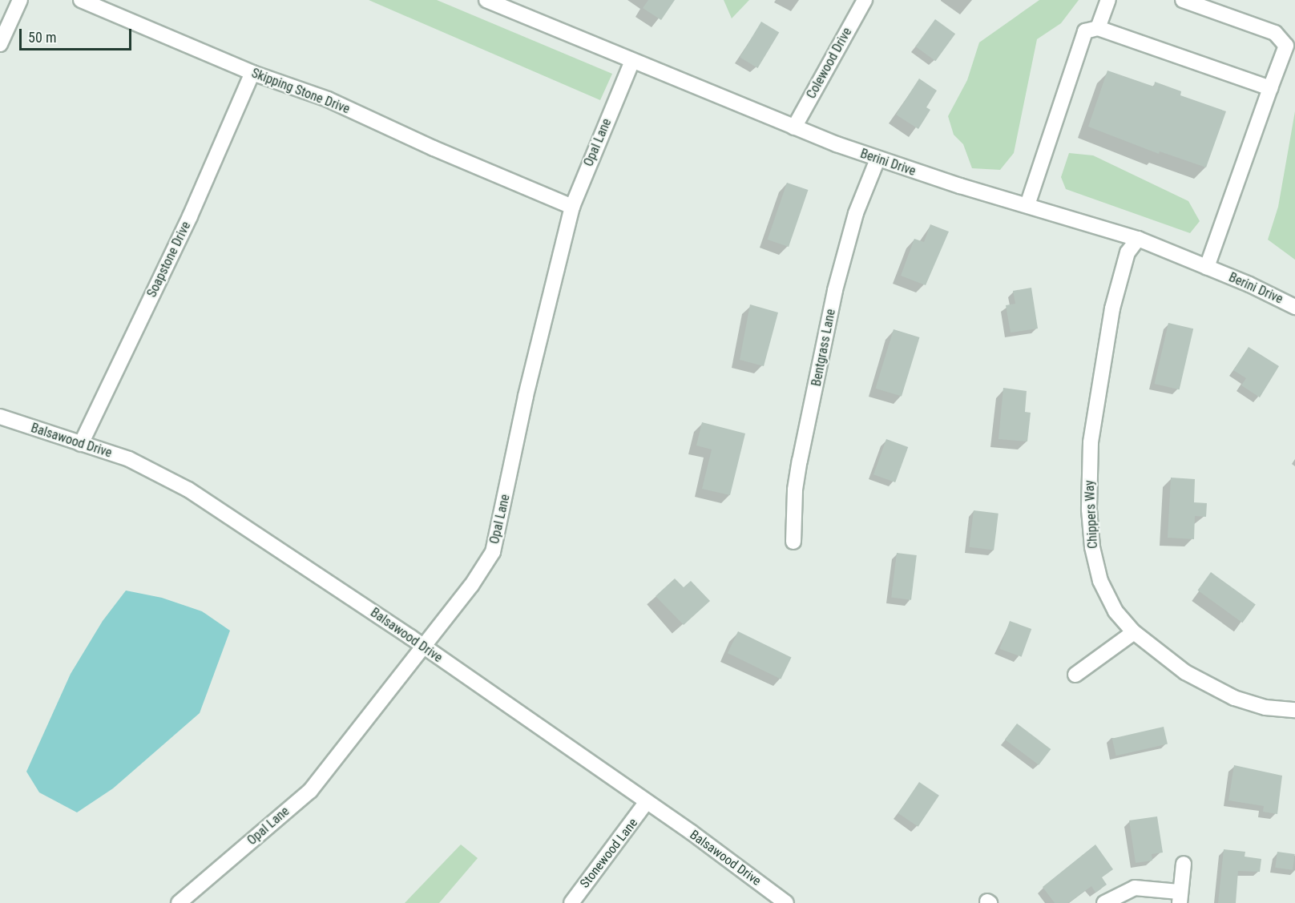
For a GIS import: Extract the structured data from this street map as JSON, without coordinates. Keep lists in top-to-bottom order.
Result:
{
  "streets": {
    "street": [
      "Colewood Drive",
      "Skipping Stone Drive",
      "Opal Lane",
      "Berini Drive",
      "Soapstone Drive",
      "Bentgrass Lane",
      "Balsawood Drive",
      "Chippers Way",
      "Stonewood Lane"
    ]
  },
  "crossings": [
    ["Colewood Drive", "Berini Drive"],
    ["Skipping Stone Drive", "Opal Lane"],
    ["Skipping Stone Drive", "Soapstone Drive"],
    ["Opal Lane", "Berini Drive"],
    ["Opal Lane", "Balsawood Drive"],
    ["Berini Drive", "Bentgrass Lane"],
    ["Berini Drive", "Chippers Way"],
    ["Soapstone Drive", "Balsawood Drive"],
    ["Balsawood Drive", "Stonewood Lane"]
  ],
  "scale_bar": "50 m"
}
